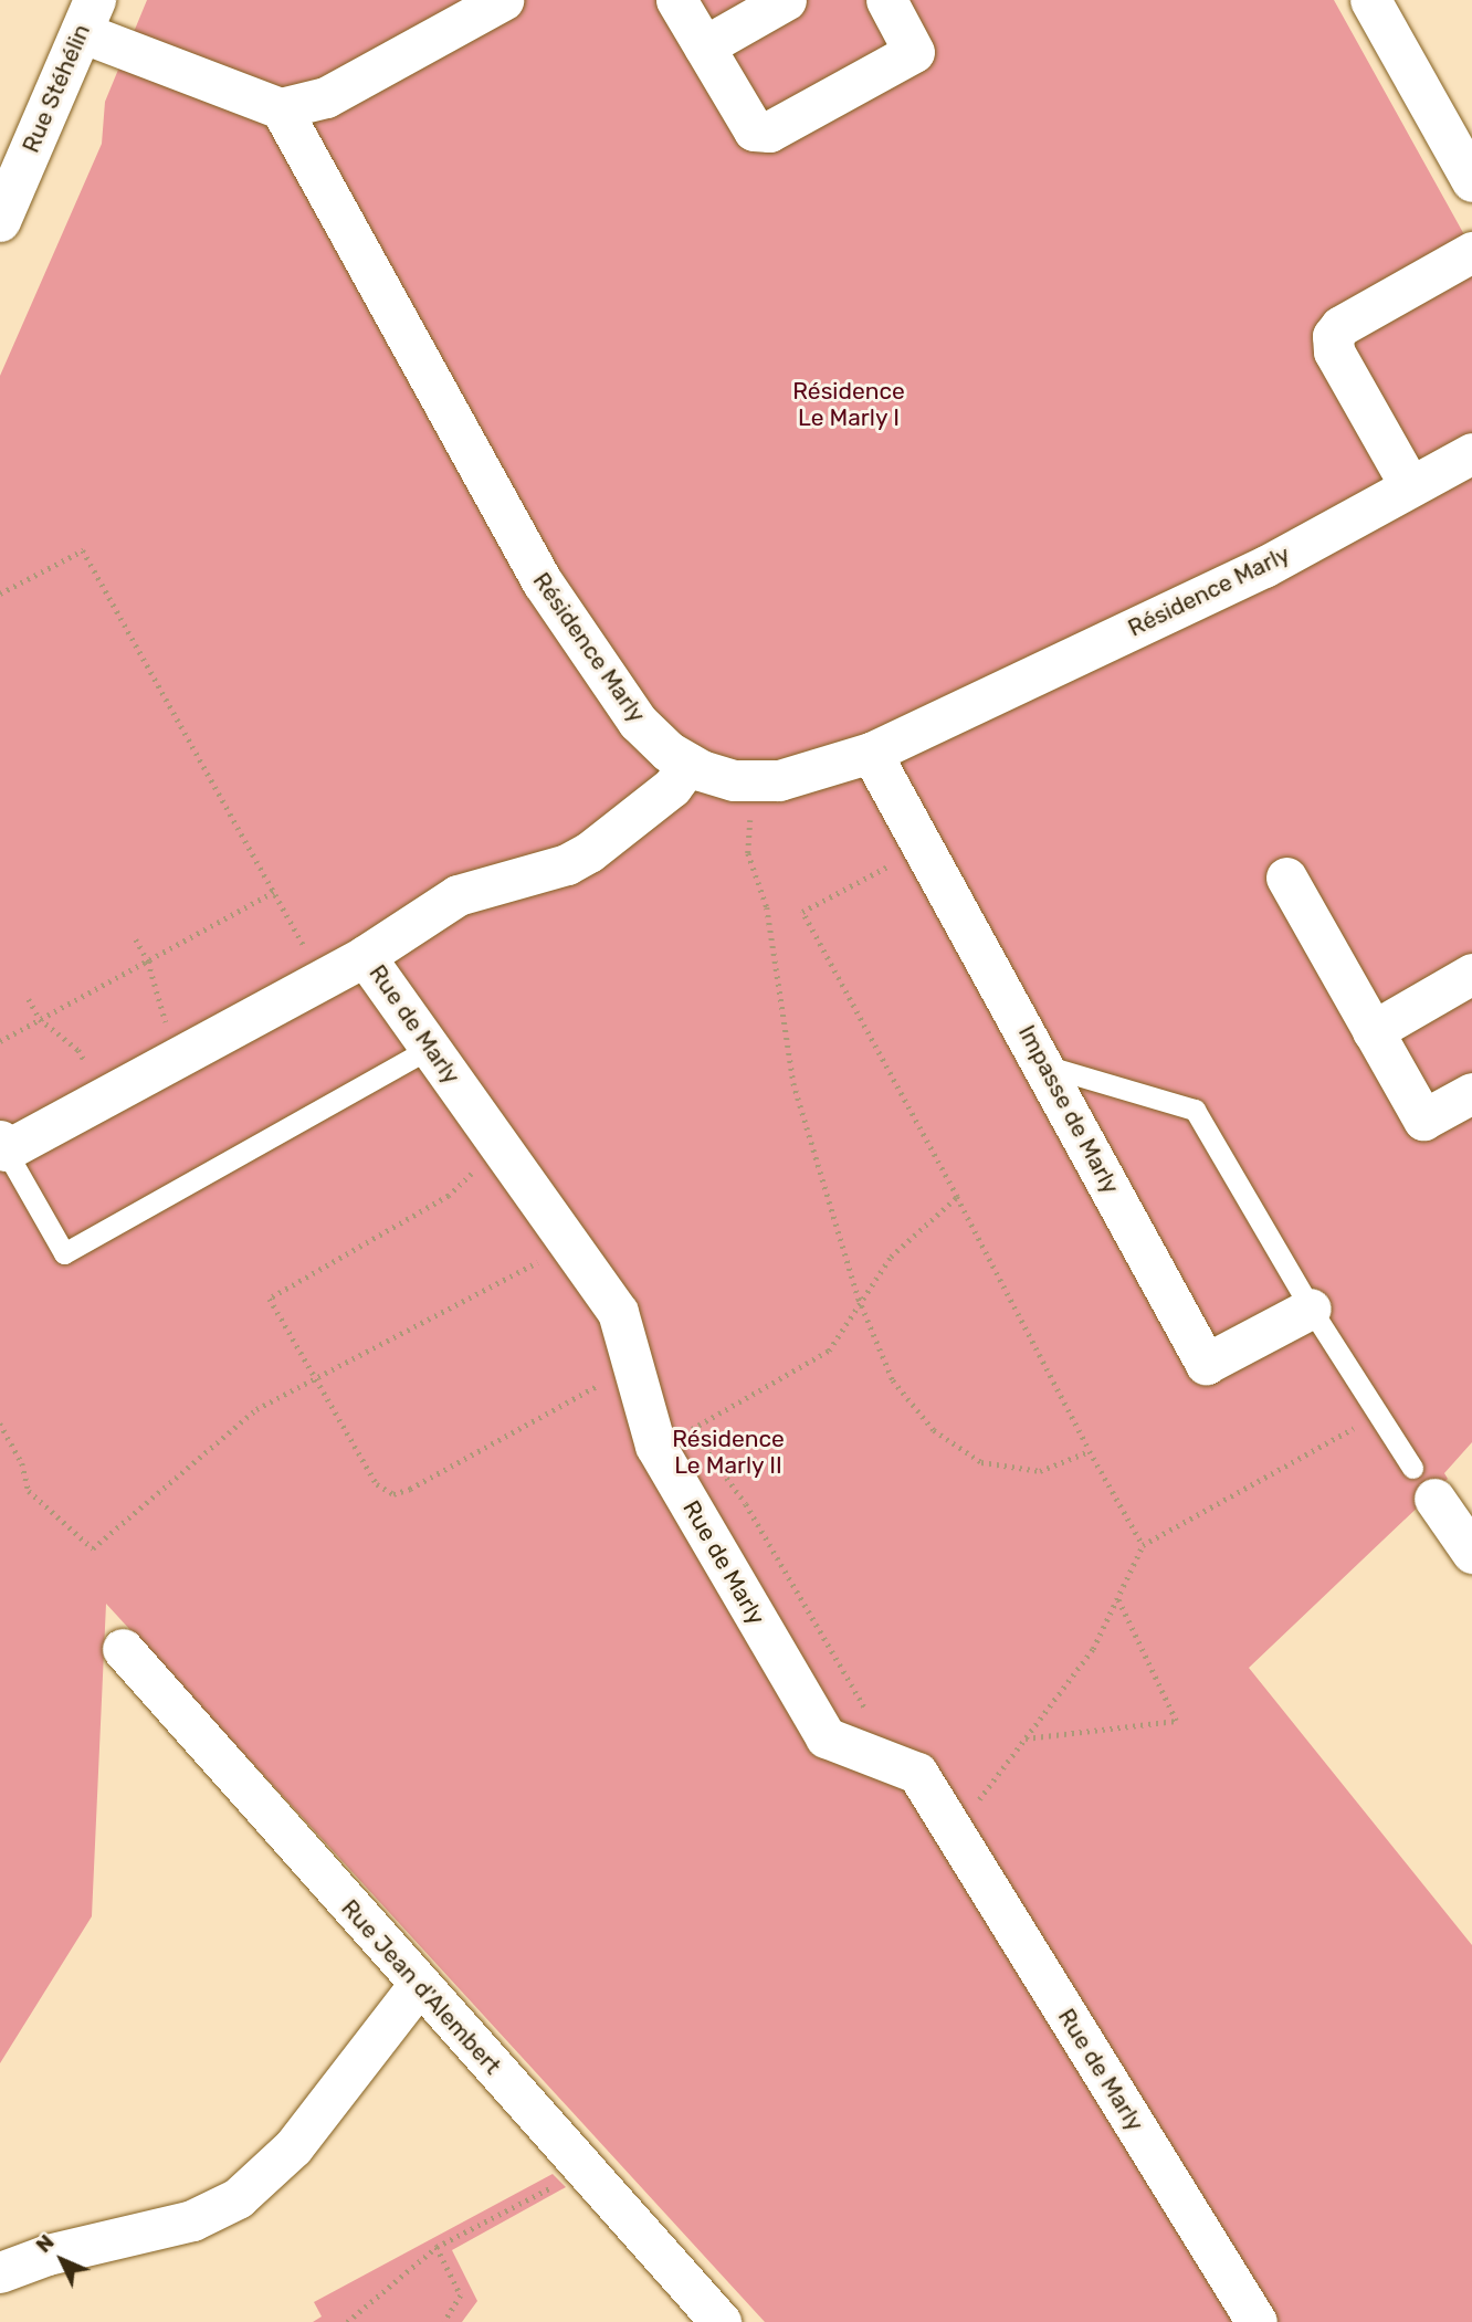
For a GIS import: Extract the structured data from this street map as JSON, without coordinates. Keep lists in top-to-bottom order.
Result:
{
  "streets": {
    "street": [
      "Rue Stéhélin",
      "Résidence Marly",
      "Rue de Marly",
      "Impasse de Marly",
      "Rue Jean d'Alembert"
    ]
  },
  "crossings": [
    ["Résidence Marly", "Impasse de Marly"]
  ],
  "parks": ["Résidence Le Marly I", "Résidence Le Marly II"],
  "north": "top left"
}
